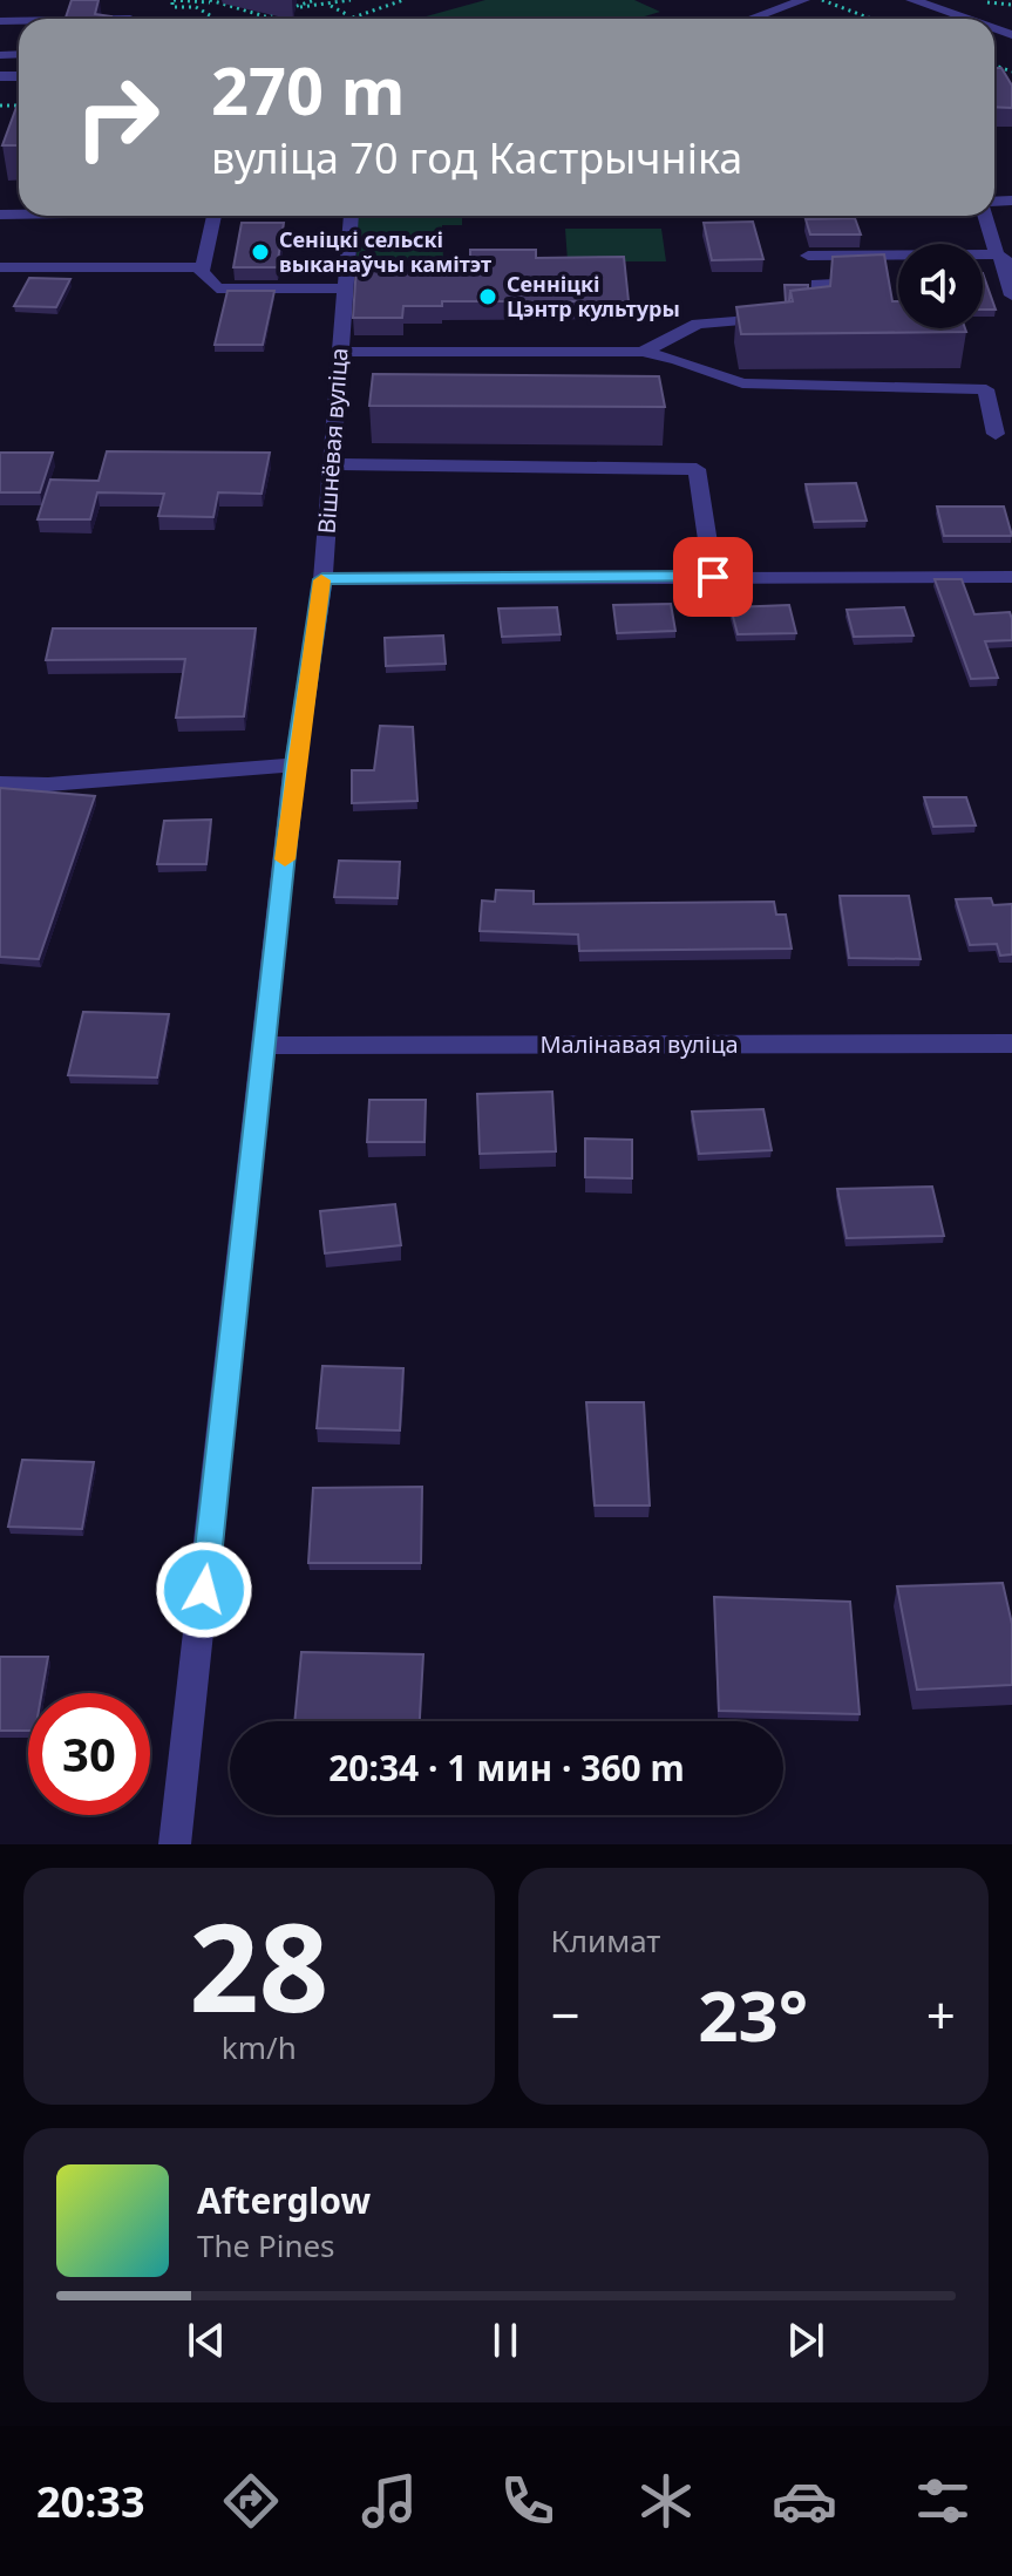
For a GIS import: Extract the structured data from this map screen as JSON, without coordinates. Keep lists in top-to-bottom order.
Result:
{
  "streets": {
    "street": ["Вішнёвая вуліца", "Малінавая вуліца"]
  },
  "crossings": [
    ["Вішнёвая вуліца", "Малінавая вуліца"]
  ],
  "places": ["Сеніцкі сельскі выканаўчы камітэт", "Сенніцкі Цэнтр культуры"],
  "page": {
    "turn": ["270 m", "вуліца 70 год Кастрычніка"],
    "limit": "30",
    "trip": "20:34 · 1 мин · 360 m",
    "tile": [
      ["28", "km/h"],
      "Климат"
    ],
    "heat": ["−", "23°", "+"],
    "song": ["Afterglow", "The Pines"],
    "tabs": "20:33"
  }
}
